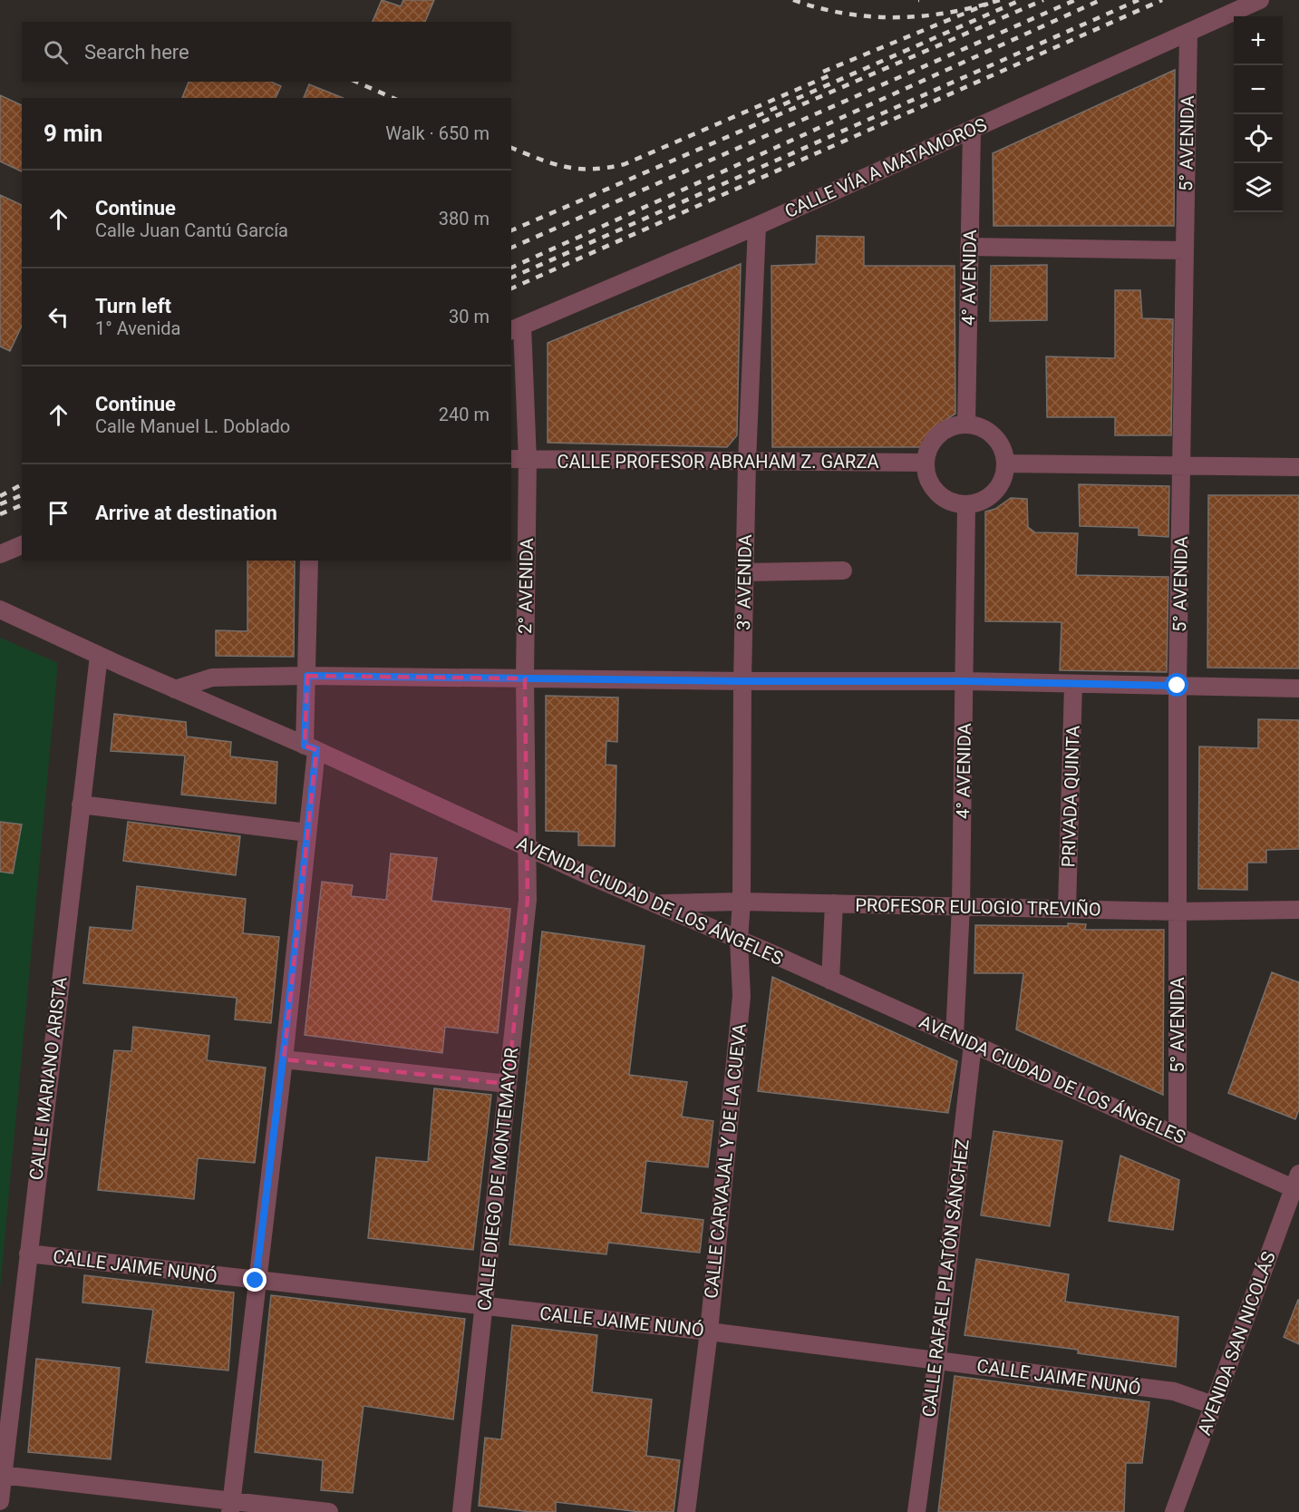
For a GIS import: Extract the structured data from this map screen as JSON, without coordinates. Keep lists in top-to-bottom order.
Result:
{
  "streets": {
    "street": [
      "5° AVENIDA",
      "CALLE VÍA A MATAMOROS",
      "4° AVENIDA",
      "CALLE PROFESOR ABRAHAM Z. GARZA",
      "3° AVENIDA",
      "2° AVENIDA",
      "PRIVADA QUINTA",
      "AVENIDA CIUDAD DE LOS ÁNGELES",
      "PROFESOR EULOGIO TREVIÑO",
      "CALLE MARIANO ARISTA",
      "CALLE CARVAJAL Y DE LA CUEVA",
      "CALLE DIEGO DE MONTEMAYOR",
      "CALLE JAIME NUNÓ",
      "CALLE RAFAEL PLATÓN SÁNCHEZ",
      "AVENIDA SAN NICOLÁS"
    ]
  },
  "crossings": [
    ["5° AVENIDA", "CALLE VÍA A MATAMOROS"],
    ["5° AVENIDA", "AVENIDA CIUDAD DE LOS ÁNGELES"],
    ["5° AVENIDA", "PROFESOR EULOGIO TREVIÑO"],
    ["CALLE VÍA A MATAMOROS", "4° AVENIDA"],
    ["CALLE VÍA A MATAMOROS", "3° AVENIDA"],
    ["CALLE VÍA A MATAMOROS", "2° AVENIDA"],
    ["4° AVENIDA", "CALLE PROFESOR ABRAHAM Z. GARZA"],
    ["4° AVENIDA", "AVENIDA CIUDAD DE LOS ÁNGELES"],
    ["4° AVENIDA", "PROFESOR EULOGIO TREVIÑO"],
    ["CALLE PROFESOR ABRAHAM Z. GARZA", "3° AVENIDA"],
    ["CALLE PROFESOR ABRAHAM Z. GARZA", "2° AVENIDA"],
    ["3° AVENIDA", "AVENIDA CIUDAD DE LOS ÁNGELES"],
    ["3° AVENIDA", "PROFESOR EULOGIO TREVIÑO"],
    ["3° AVENIDA", "CALLE CARVAJAL Y DE LA CUEVA"],
    ["2° AVENIDA", "AVENIDA CIUDAD DE LOS ÁNGELES"],
    ["2° AVENIDA", "CALLE DIEGO DE MONTEMAYOR"],
    ["PRIVADA QUINTA", "PROFESOR EULOGIO TREVIÑO"],
    ["AVENIDA CIUDAD DE LOS ÁNGELES", "PROFESOR EULOGIO TREVIÑO"],
    ["AVENIDA CIUDAD DE LOS ÁNGELES", "CALLE MARIANO ARISTA"],
    ["AVENIDA CIUDAD DE LOS ÁNGELES", "CALLE CARVAJAL Y DE LA CUEVA"],
    ["AVENIDA CIUDAD DE LOS ÁNGELES", "CALLE DIEGO DE MONTEMAYOR"],
    ["AVENIDA CIUDAD DE LOS ÁNGELES", "CALLE RAFAEL PLATÓN SÁNCHEZ"],
    ["AVENIDA CIUDAD DE LOS ÁNGELES", "AVENIDA SAN NICOLÁS"],
    ["CALLE MARIANO ARISTA", "CALLE JAIME NUNÓ"],
    ["CALLE CARVAJAL Y DE LA CUEVA", "CALLE JAIME NUNÓ"],
    ["CALLE DIEGO DE MONTEMAYOR", "CALLE JAIME NUNÓ"],
    ["CALLE JAIME NUNÓ", "CALLE RAFAEL PLATÓN SÁNCHEZ"],
    ["CALLE JAIME NUNÓ", "AVENIDA SAN NICOLÁS"]
  ],
  "page": {
    "map_buttons": ["+", "−"],
    "search": "Search here",
    "heading": ["9 min", "Walk · 650 m"],
    "list": [
      ["Continue", "Calle Juan Cantú García", "380 m"],
      ["Turn left", "1° Avenida", "30 m"],
      ["Continue", "Calle Manuel L. Doblado", "240 m"],
      "Arrive at destination"
    ]
  }
}
